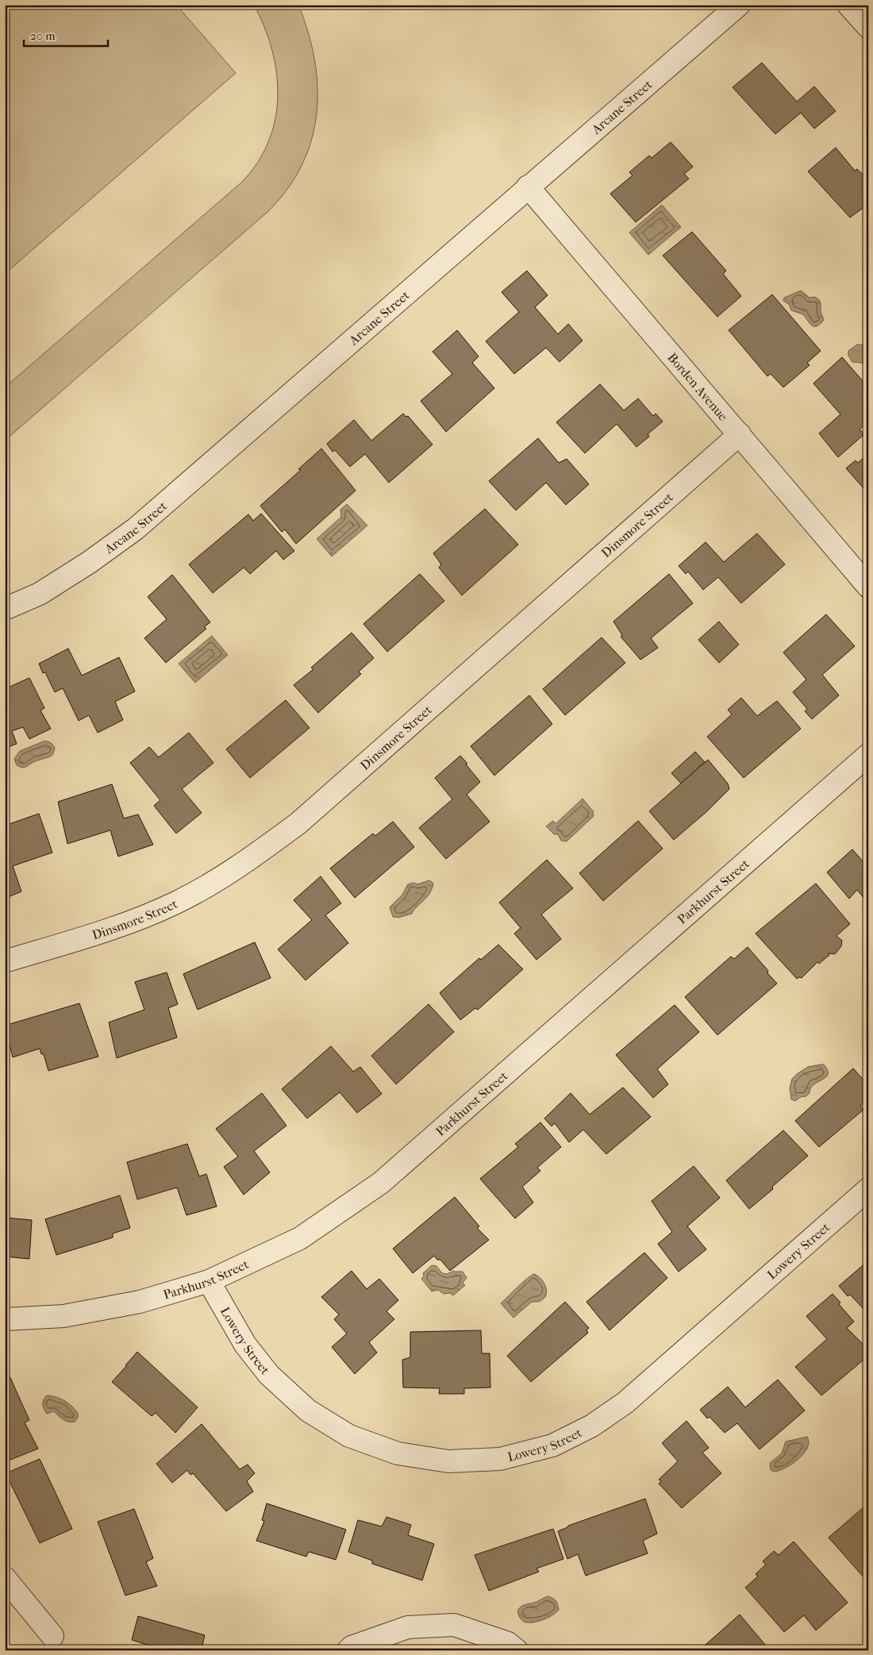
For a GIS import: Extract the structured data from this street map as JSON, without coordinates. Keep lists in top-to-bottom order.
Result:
{
  "streets": {
    "street": [
      "Arcane Street",
      "Borden Avenue",
      "Dinsmore Street",
      "Parkhurst Street",
      "Lowery Street"
    ]
  },
  "crossings": [
    ["Arcane Street", "Borden Avenue"],
    ["Borden Avenue", "Dinsmore Street"],
    ["Parkhurst Street", "Lowery Street"]
  ],
  "scale_bar": "20 m"
}
